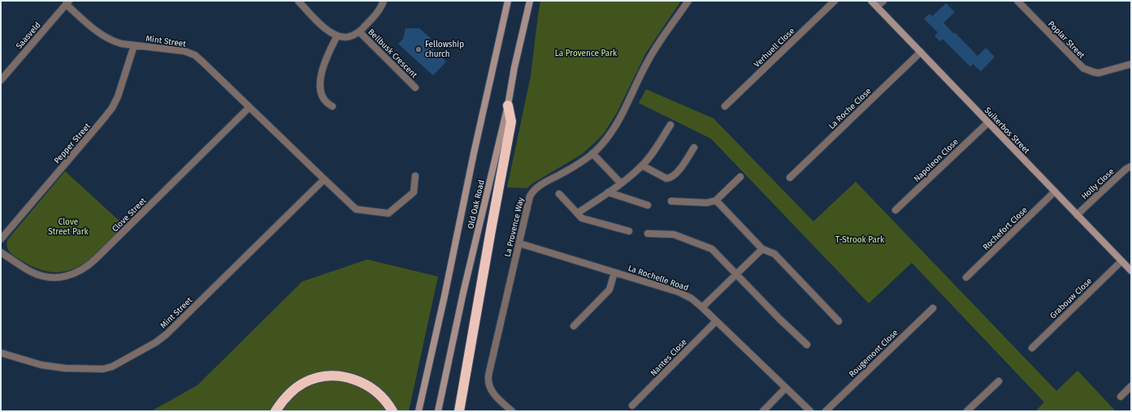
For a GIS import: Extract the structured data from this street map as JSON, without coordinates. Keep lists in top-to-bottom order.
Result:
{
  "streets": {
    "main road": ["Suikerbos Street", "Old Oak Road"],
    "street": [
      "Saasveld",
      "Poplar Street",
      "Mint Street",
      "Verhuell Close",
      "Bellbusk Crescent",
      "La Roche Close",
      "Pepper Street",
      "Napoleon Close",
      "Holly Close",
      "Clove Street",
      "La Provence Way",
      "Rochefort Close",
      "La Rochelle Road",
      "Grabouw Close",
      "Rougemont Close",
      "Nantes Close"
    ]
  },
  "crossings": [
    ["Saasveld", "Mint Street"],
    ["Mint Street", "Pepper Street"],
    ["Mint Street", "Clove Street"],
    ["La Roche Close", "Suikerbos Street"],
    ["Suikerbos Street", "Napoleon Close"],
    ["Suikerbos Street", "Holly Close"],
    ["Suikerbos Street", "Rochefort Close"],
    ["Suikerbos Street", "Grabouw Close"],
    ["La Provence Way", "La Rochelle Road"],
    ["La Rochelle Road", "Nantes Close"]
  ],
  "parks": ["La Provence Park", "Clove Street Park", "T-Strook Park"],
  "places": ["Fellowship church"]
}
